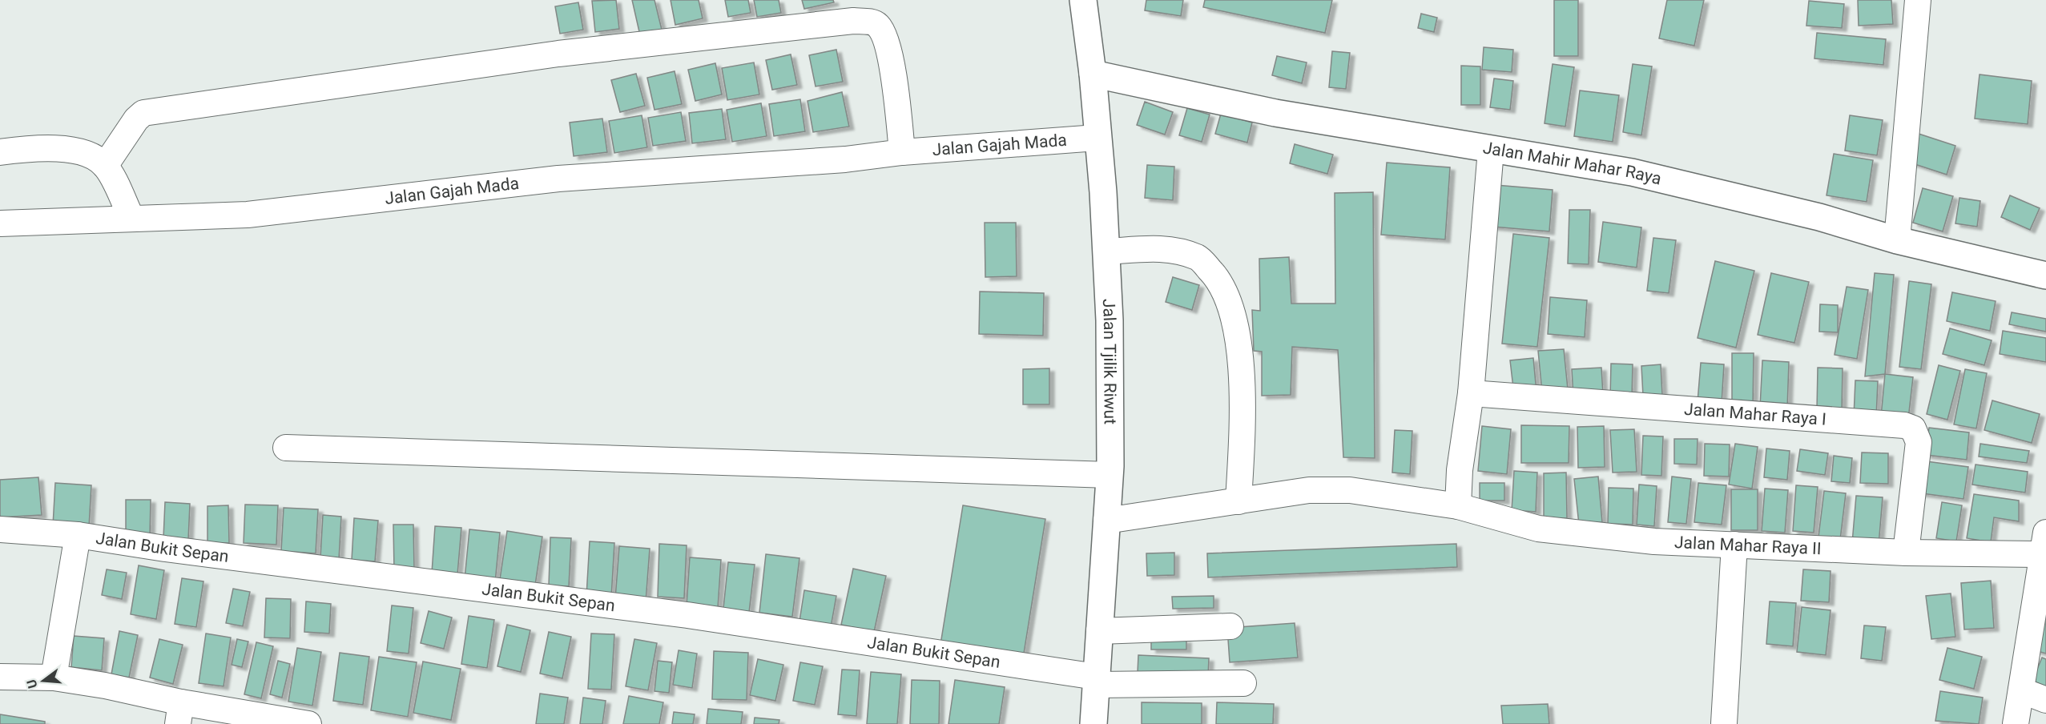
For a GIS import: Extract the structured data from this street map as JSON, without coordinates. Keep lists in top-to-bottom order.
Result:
{
  "streets": {
    "main road": ["Jalan Mahir Mahar Raya", "Jalan Tjilik Riwut"],
    "street": [
      "Jalan Gajah Mada",
      "Jalan Mahar Raya I",
      "Jalan Mahar Raya II",
      "Jalan Bukit Sepan"
    ]
  },
  "crossings": [
    ["Jalan Gajah Mada", "Jalan Tjilik Riwut"],
    ["Jalan Mahir Mahar Raya", "Jalan Tjilik Riwut"],
    ["Jalan Tjilik Riwut", "Jalan Mahar Raya II"],
    ["Jalan Tjilik Riwut", "Jalan Bukit Sepan"],
    ["Jalan Mahar Raya I", "Jalan Mahar Raya II"]
  ],
  "north": "left"
}
